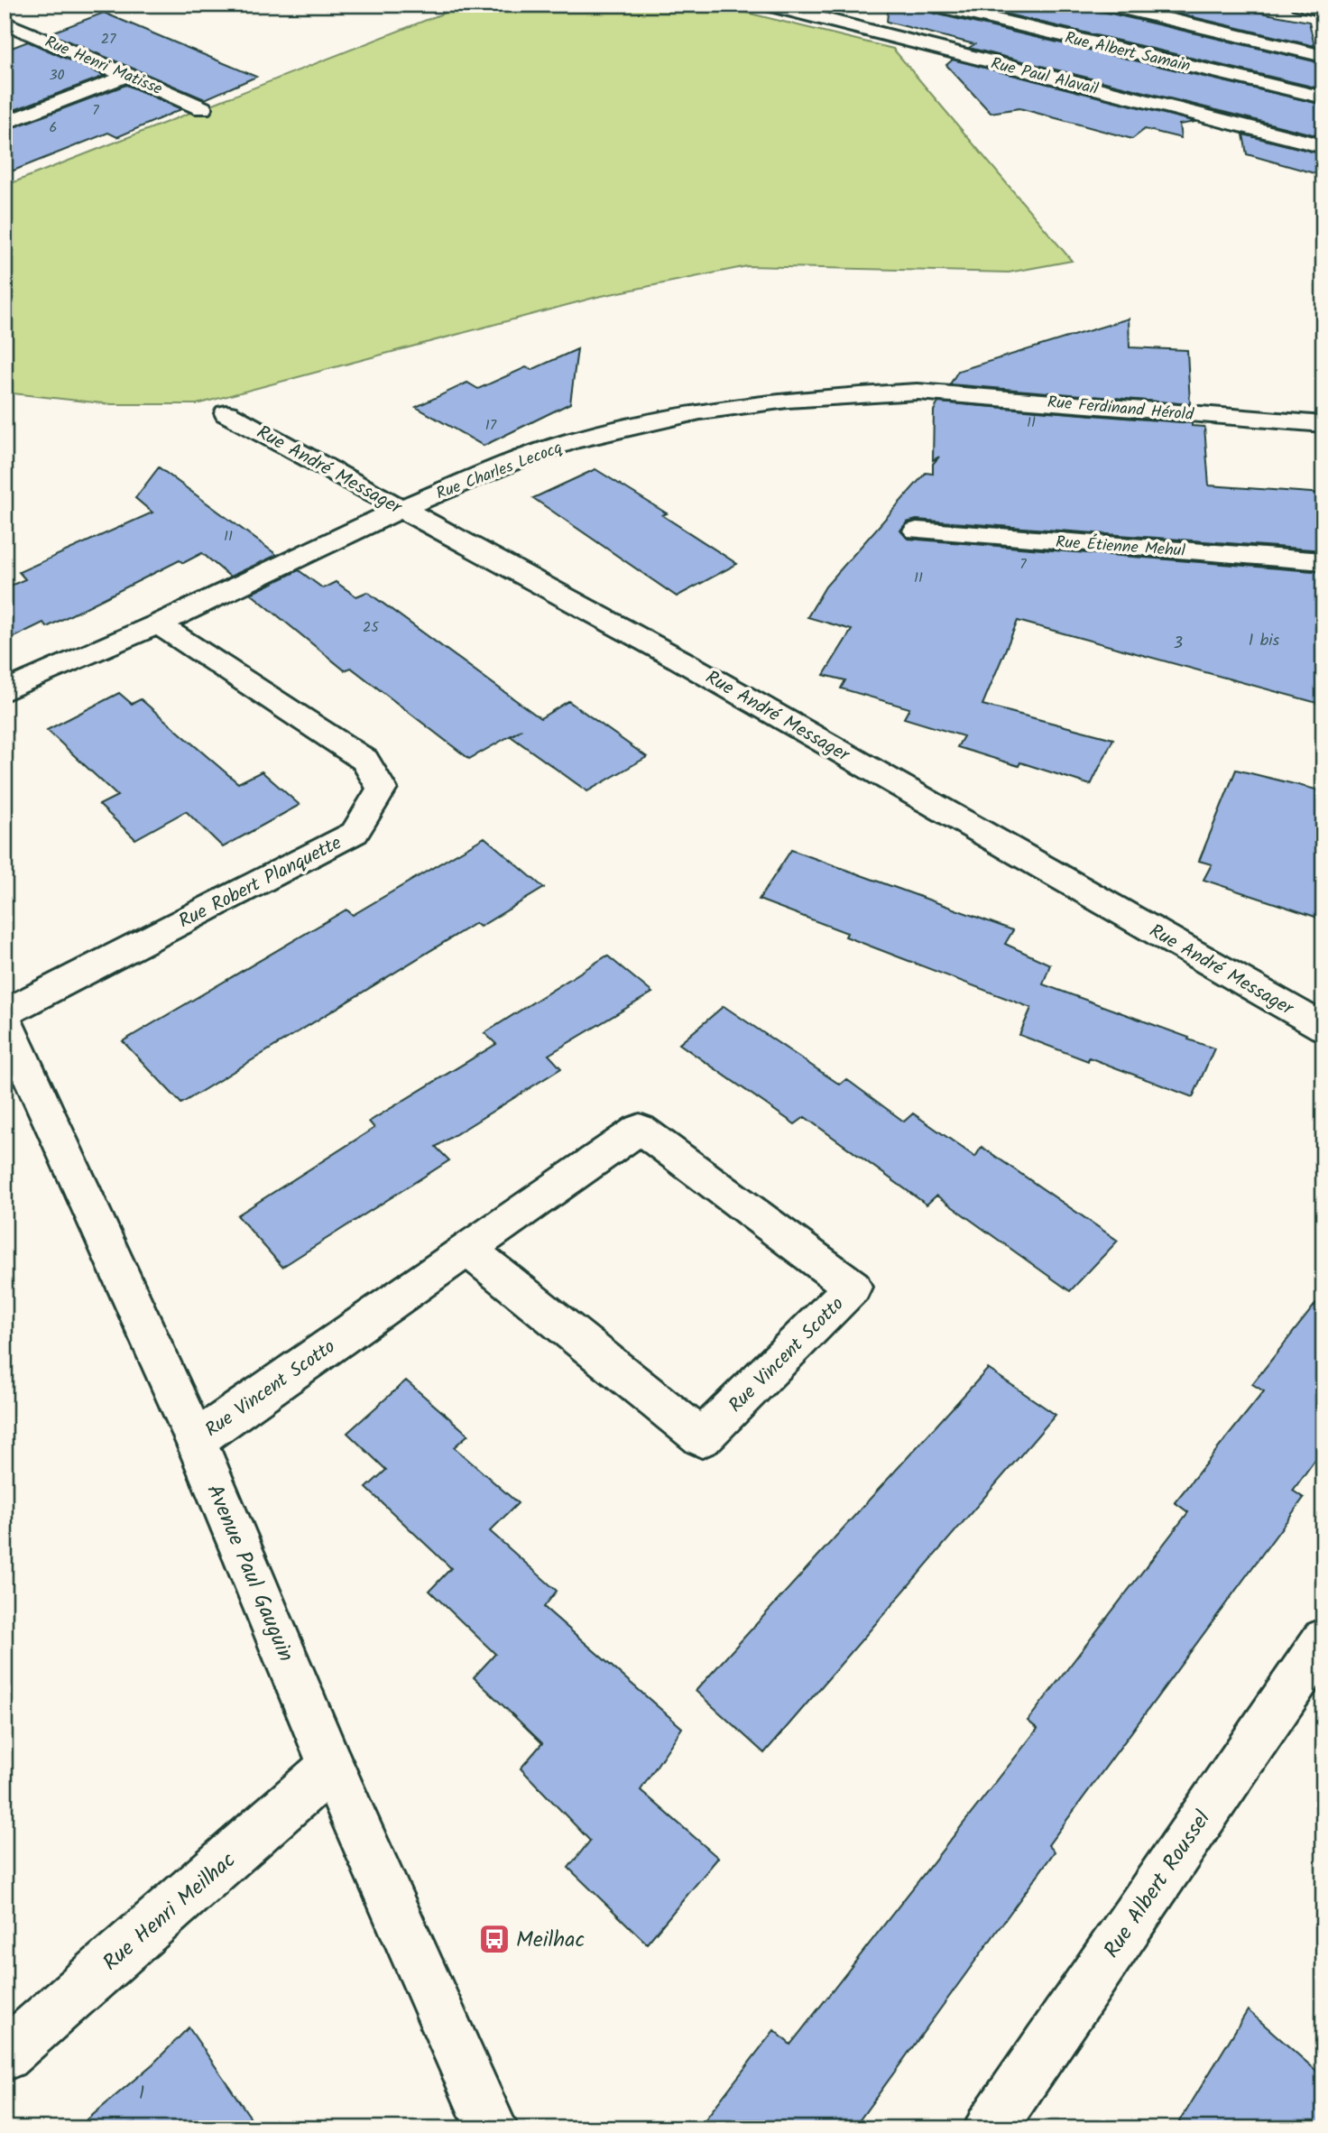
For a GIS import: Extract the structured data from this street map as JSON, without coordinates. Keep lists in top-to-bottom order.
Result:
{
  "streets": {
    "street": [
      "Rue Albert Samain",
      "Rue Henri Matisse",
      "Rue Paul Alavail",
      "Rue Ferdinand Hérold",
      "Rue André Messager",
      "Rue Charles Lecocq",
      "Rue Étienne Mehul",
      "Rue Robert Planquette",
      "Rue Vincent Scotto",
      "Avenue Paul Gauguin",
      "Rue Albert Roussel",
      "Rue Henri Meilhac"
    ]
  },
  "crossings": [
    ["Rue Ferdinand Hérold", "Rue Charles Lecocq"],
    ["Rue André Messager", "Rue Charles Lecocq"],
    ["Rue Charles Lecocq", "Rue Robert Planquette"],
    ["Rue Vincent Scotto", "Avenue Paul Gauguin"],
    ["Avenue Paul Gauguin", "Rue Henri Meilhac"]
  ],
  "places": {
    "bus stop": ["Meilhac"]
  },
  "house_numbers": [
    "27",
    "30",
    "7",
    "6",
    "11",
    "17",
    "11",
    "7",
    "11",
    "25",
    "1 bis",
    "3",
    "1"
  ]
}
